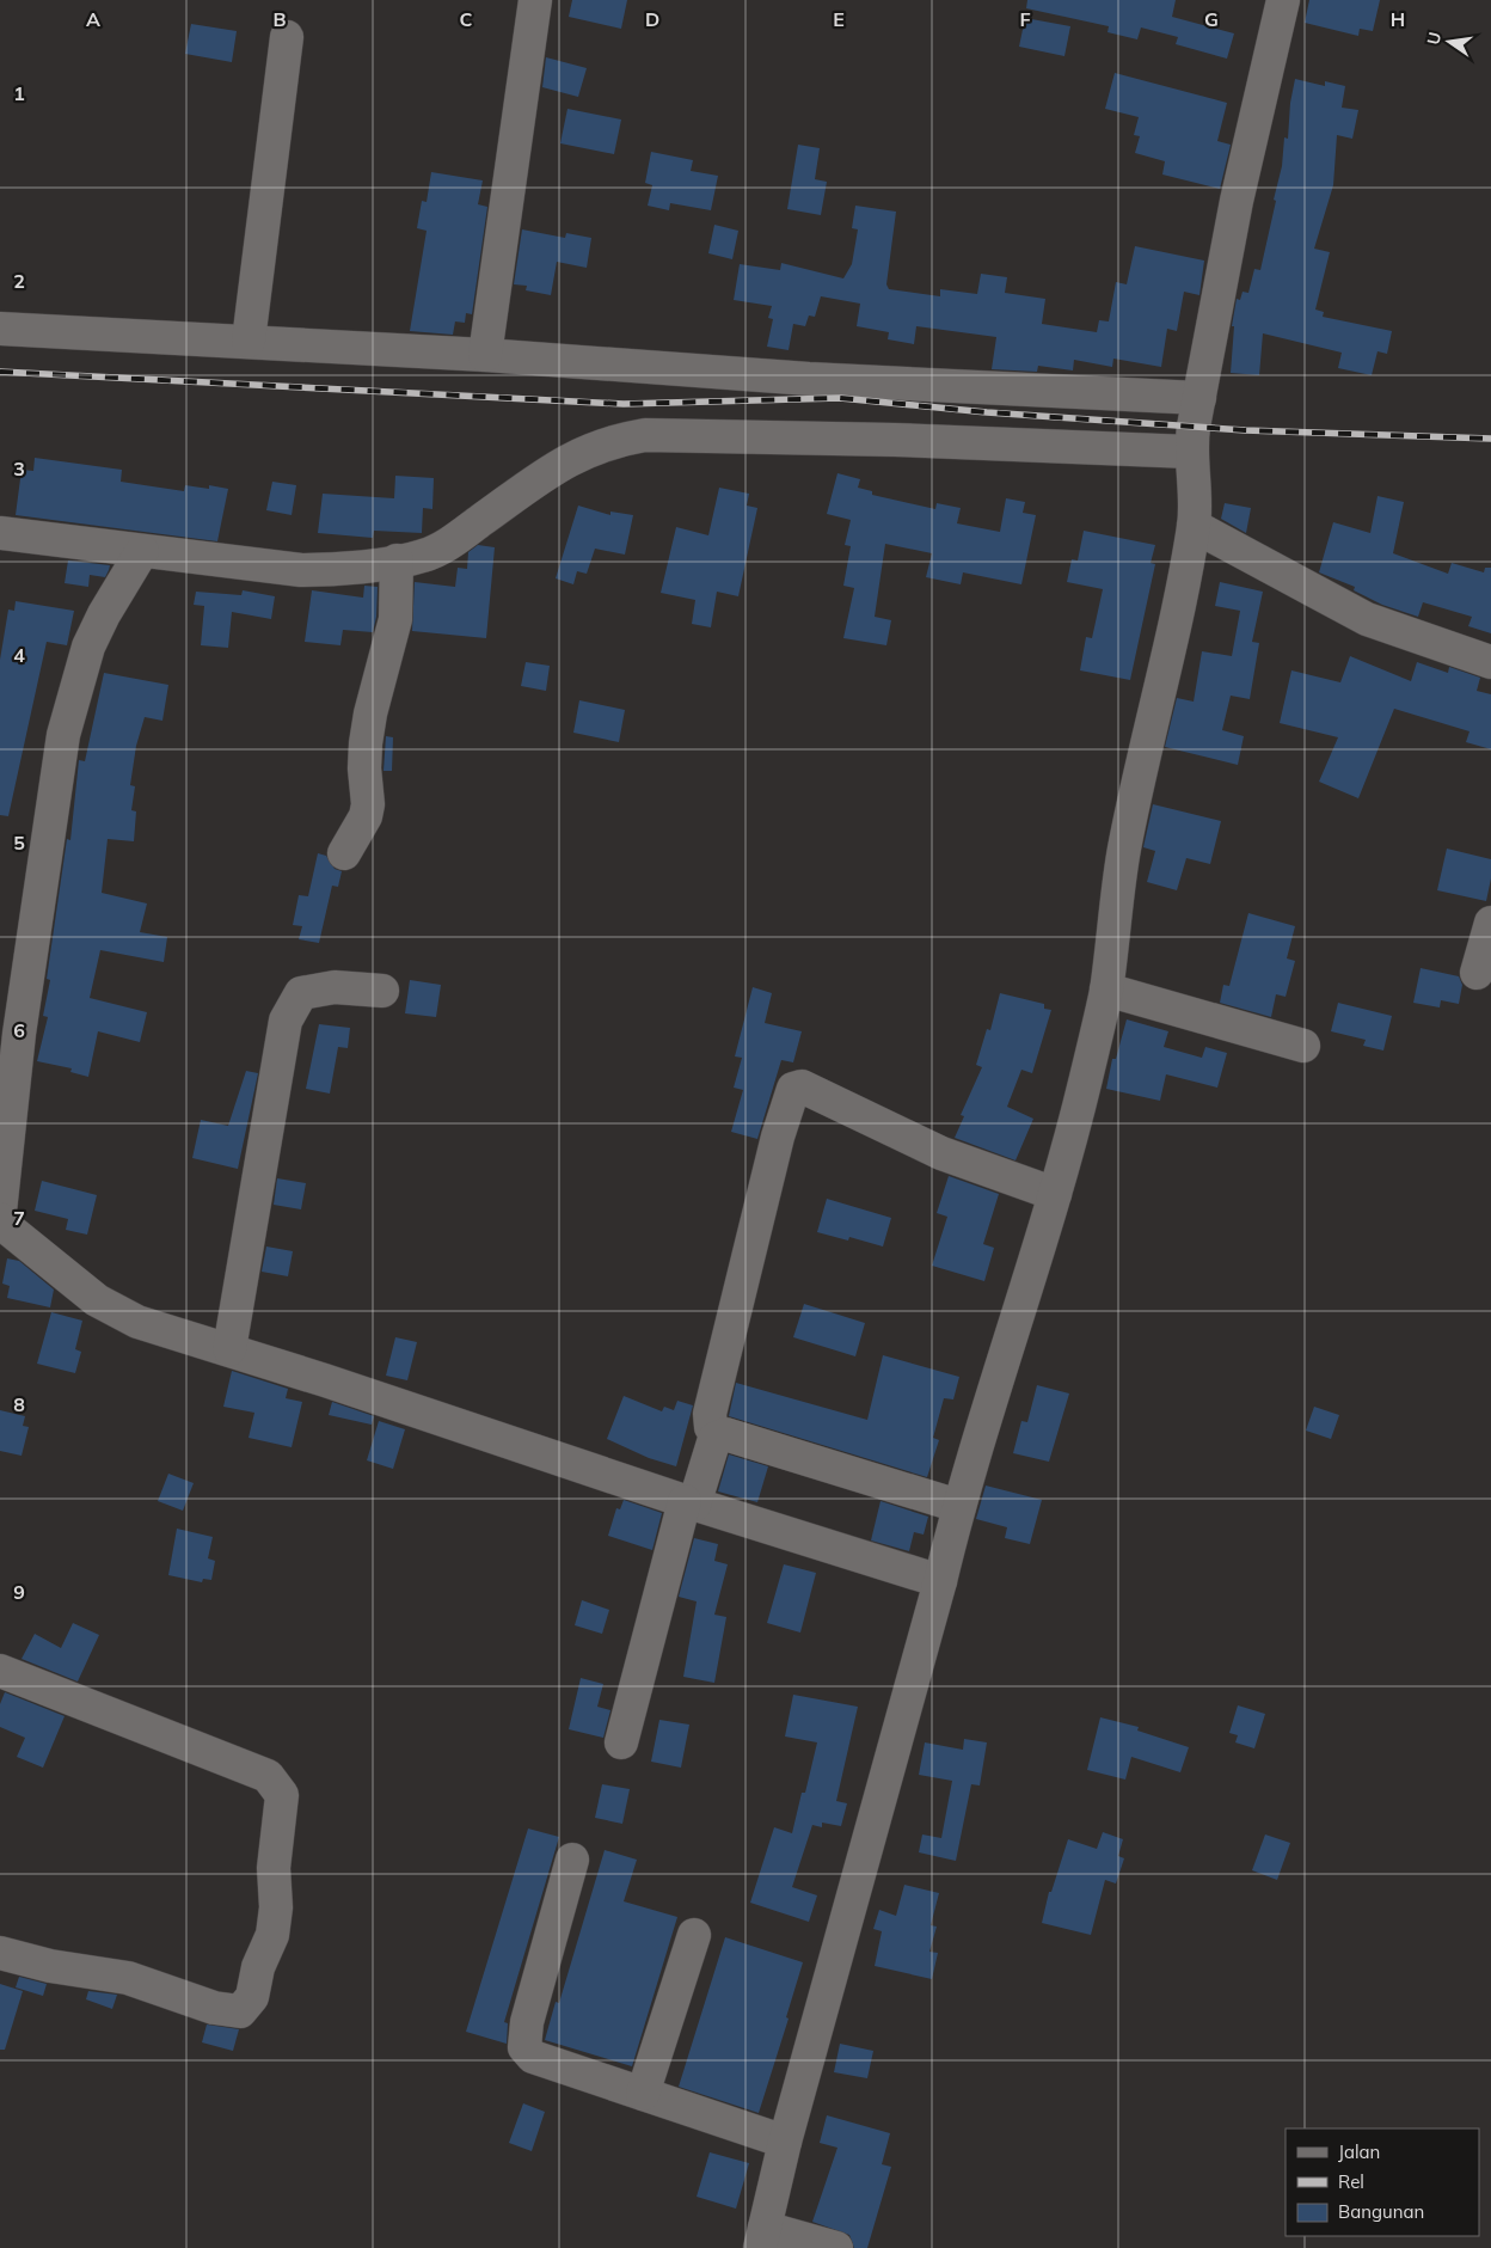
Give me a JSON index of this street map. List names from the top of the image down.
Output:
{
  "legend": ["Jalan", "Rel", "Bangunan"],
  "north": "left",
  "grid": {
    "columns": [
      "A",
      "B",
      "C",
      "D",
      "E",
      "F",
      "G",
      "H"
    ],
    "rows": [
      "1",
      "2",
      "3",
      "4",
      "5",
      "6",
      "7",
      "8",
      "9"
    ]
  }
}
